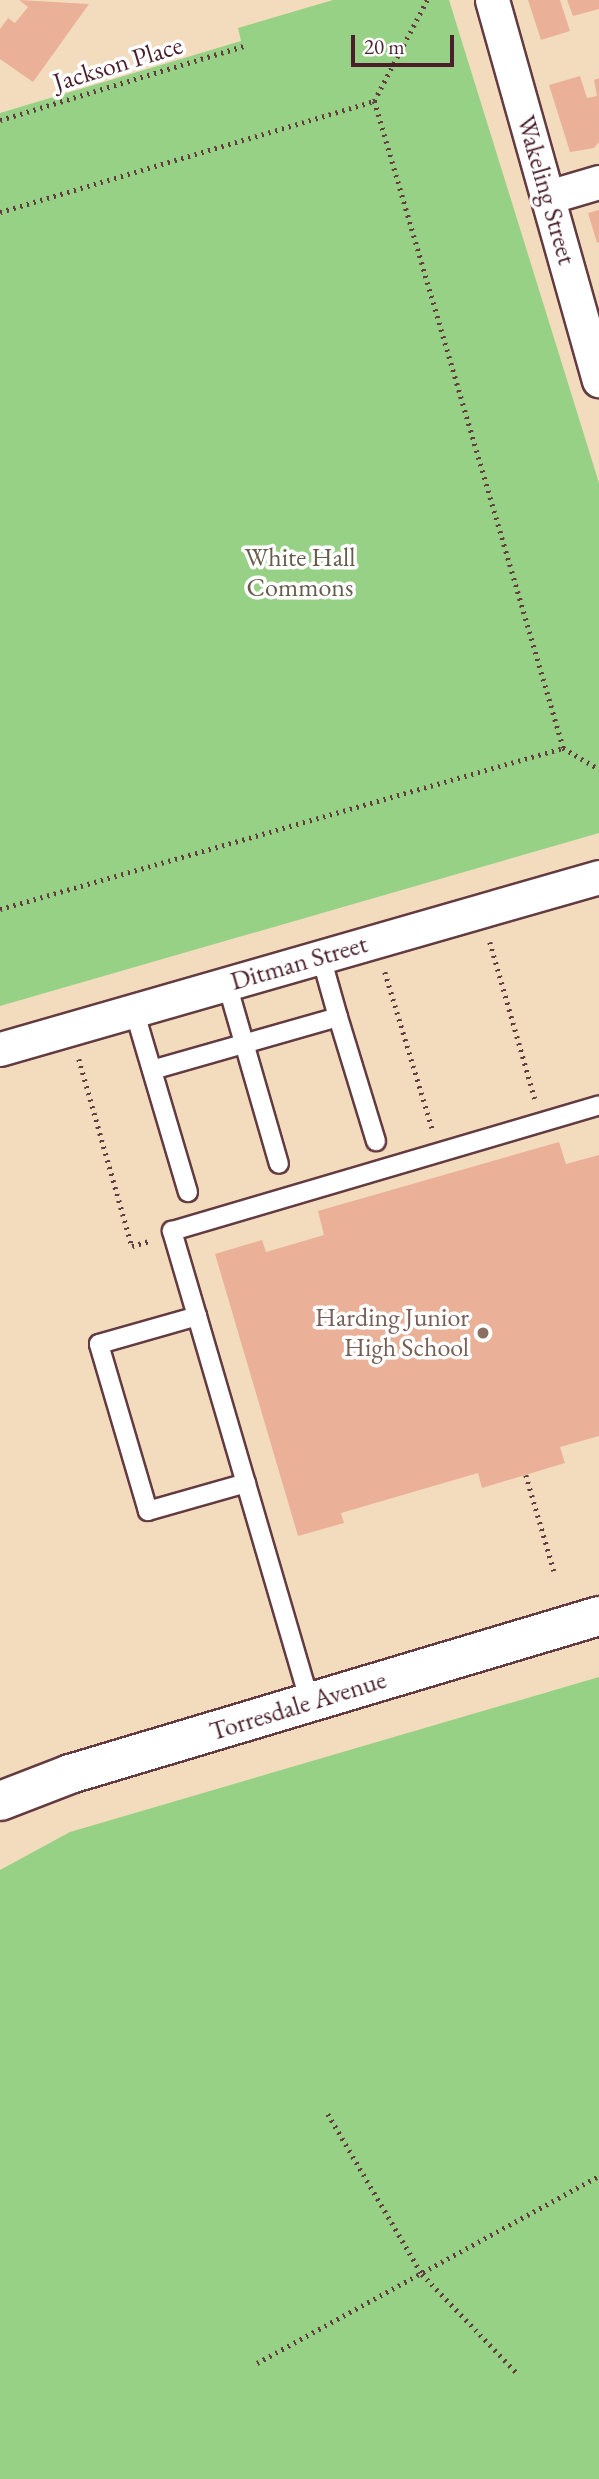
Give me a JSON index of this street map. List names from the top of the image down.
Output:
{
  "streets": {
    "main road": ["Torresdale Avenue"],
    "street": ["Wakeling Street", "Ditman Street"],
    "path": ["Jackson Place"]
  },
  "parks": ["White Hall Commons"],
  "places": ["Harding Junior High School"],
  "scale_bar": "20 m"
}
